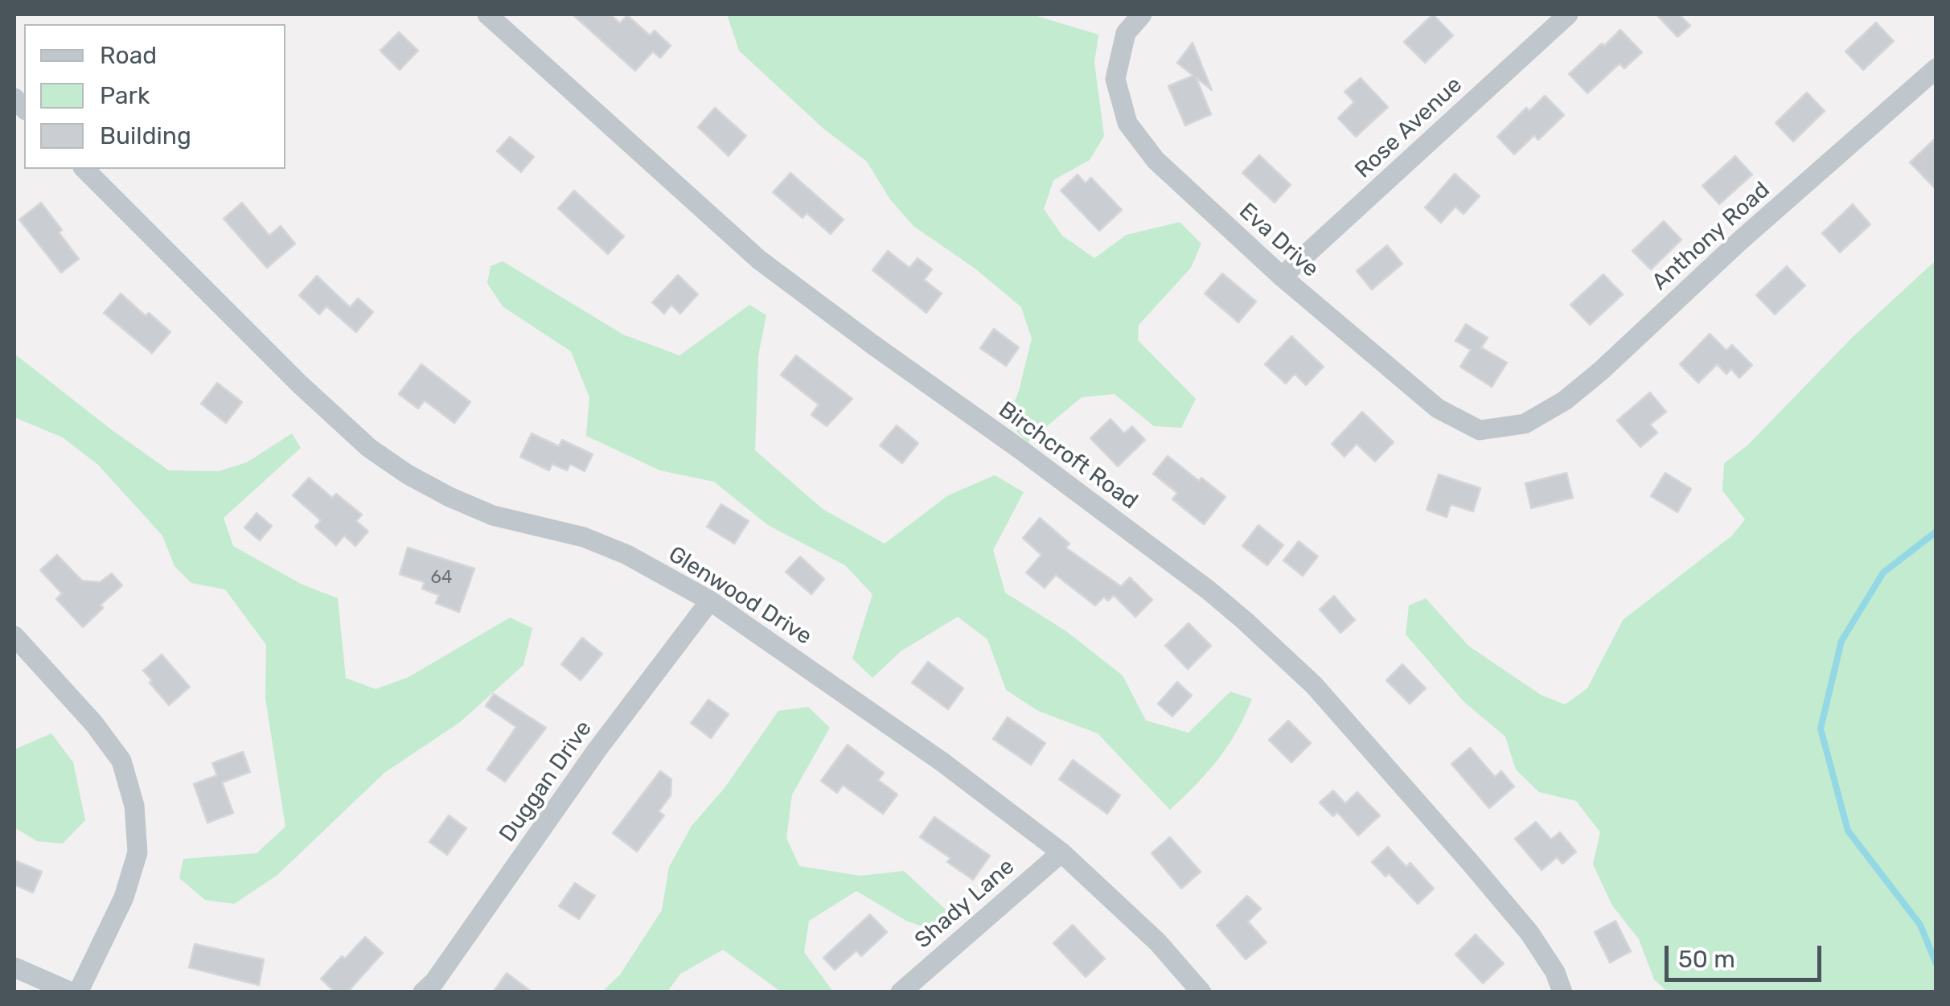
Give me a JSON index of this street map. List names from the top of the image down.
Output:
{
  "streets": {
    "street": [
      "Rose Avenue",
      "Anthony Road",
      "Eva Drive",
      "Birchcroft Road",
      "Glenwood Drive",
      "Duggan Drive",
      "Shady Lane"
    ]
  },
  "crossings": [
    ["Rose Avenue", "Eva Drive"],
    ["Anthony Road", "Eva Drive"],
    ["Glenwood Drive", "Duggan Drive"],
    ["Glenwood Drive", "Shady Lane"]
  ],
  "house_numbers": ["64"],
  "legend": ["Road", "Park", "Building"],
  "scale_bar": "50 m"
}
